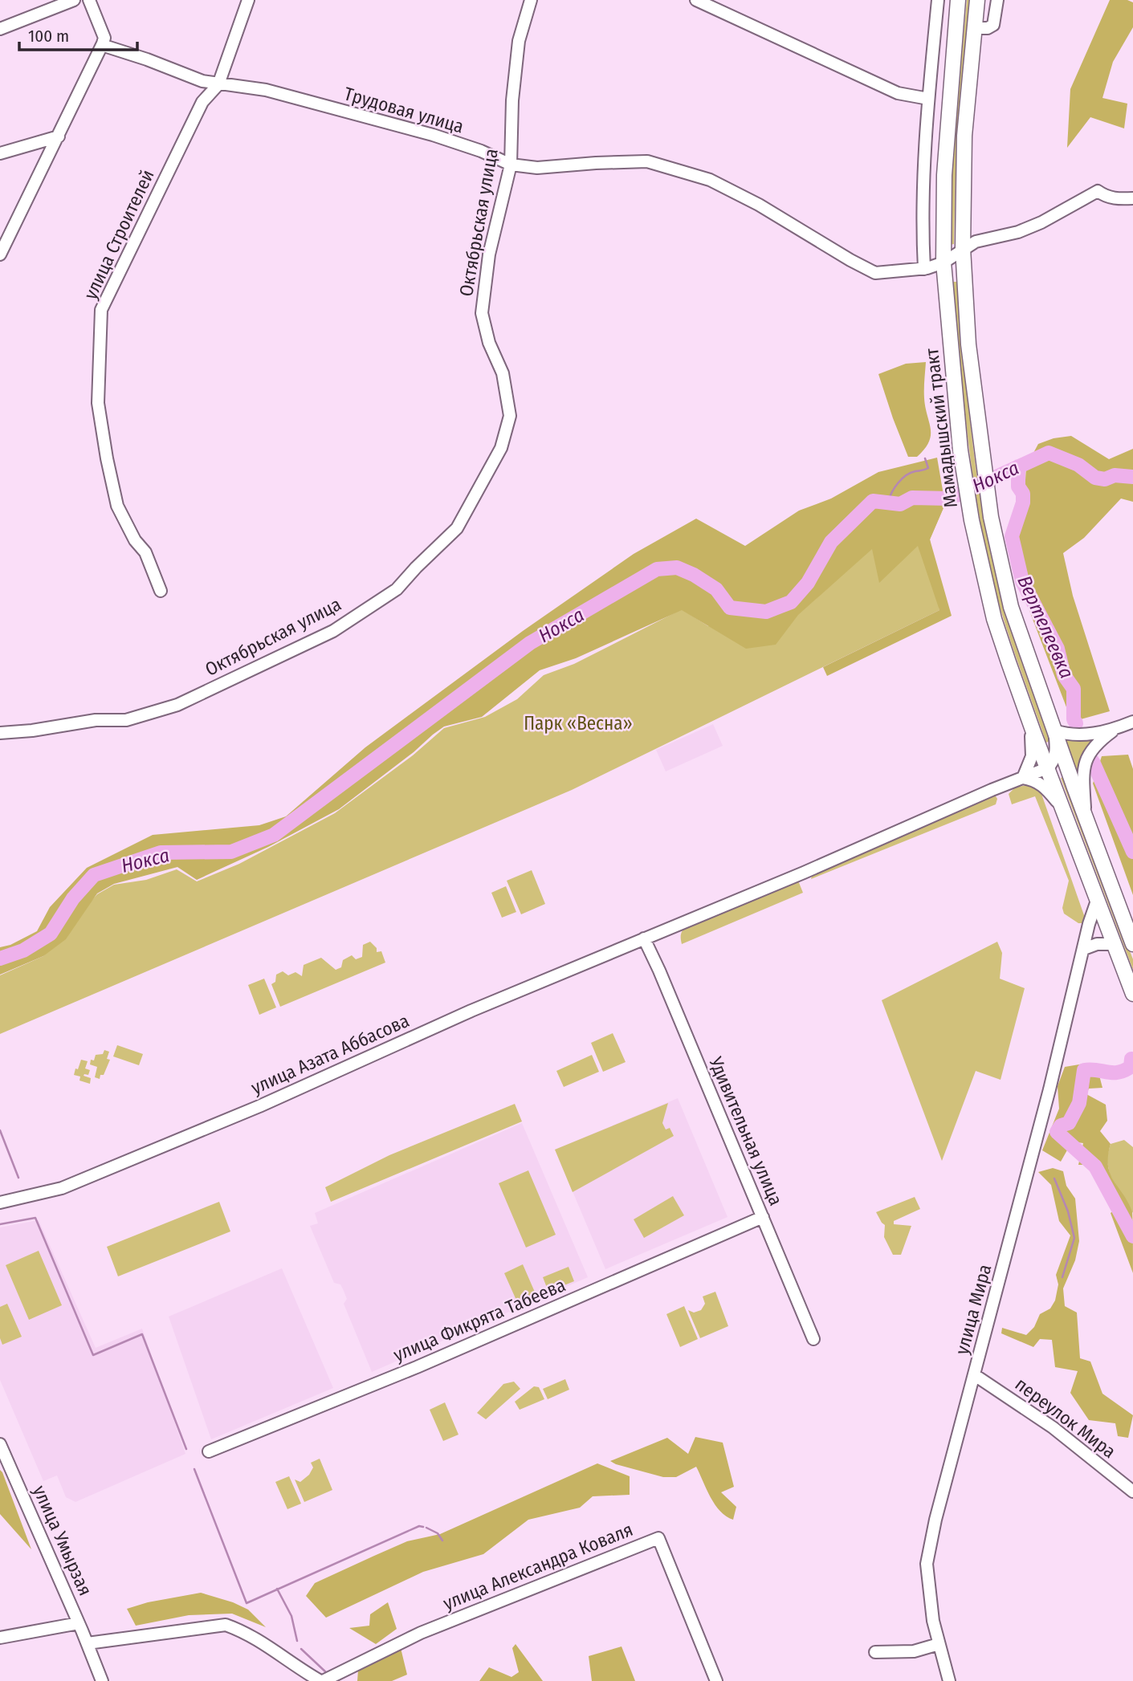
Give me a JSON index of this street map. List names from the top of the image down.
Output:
{
  "streets": {
    "main road": ["Мамадышский тракт"],
    "street": [
      "Трудовая улица",
      "Октябрьская улица",
      "улица Строителей",
      "улица Азата Аббасова",
      "Удивительная улица",
      "улица Мира",
      "улица Фикрята Табеева",
      "переулок Мира",
      "улица Умырзая",
      "улица Александра Коваля"
    ]
  },
  "crossings": [
    ["Трудовая улица", "Октябрьская улица"],
    ["Трудовая улица", "улица Строителей"],
    ["Трудовая улица", "Мамадышский тракт"],
    ["Мамадышский тракт", "улица Азата Аббасова"],
    ["Мамадышский тракт", "улица Мира"],
    ["улица Азата Аббасова", "Удивительная улица"],
    ["Удивительная улица", "улица Фикрята Табеева"],
    ["улица Мира", "переулок Мира"]
  ],
  "water": ["Нокса", "Вертелеевка"],
  "parks": ["Парк «Весна»"],
  "scale_bar": "100 m"
}
